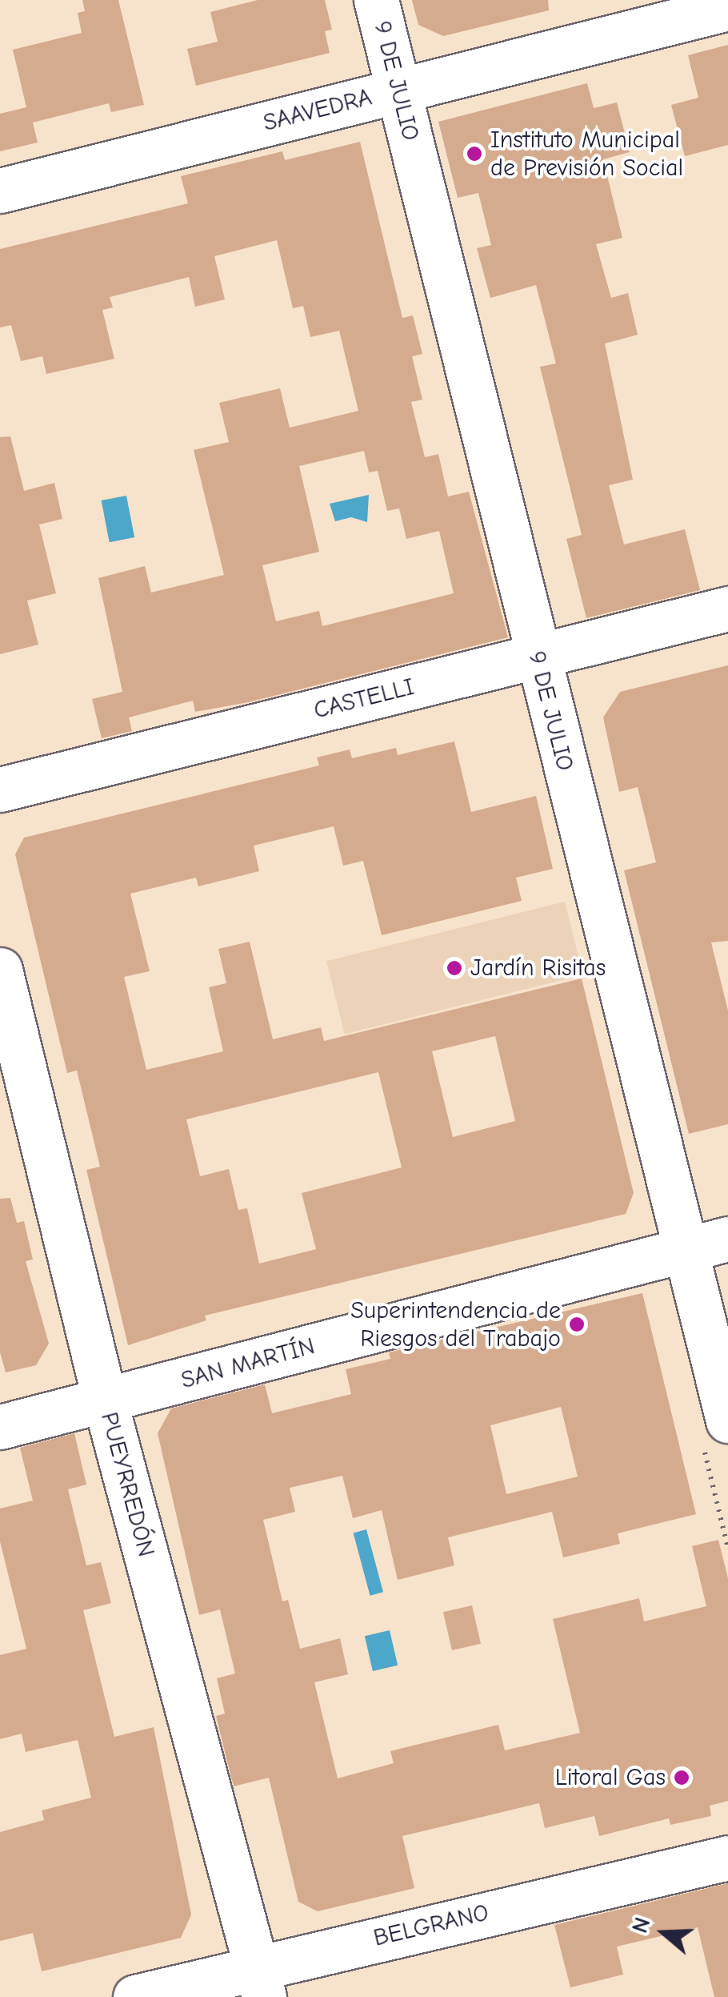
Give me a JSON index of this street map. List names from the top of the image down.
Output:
{
  "streets": {
    "street": [
      "9 DE JULIO",
      "SAAVEDRA",
      "CASTELLI",
      "SAN MARTÍN",
      "PUEYRREDÓN",
      "BELGRANO"
    ]
  },
  "crossings": [
    ["9 DE JULIO", "SAAVEDRA"],
    ["9 DE JULIO", "CASTELLI"],
    ["9 DE JULIO", "SAN MARTÍN"],
    ["SAN MARTÍN", "PUEYRREDÓN"],
    ["PUEYRREDÓN", "BELGRANO"]
  ],
  "places": [
    "Instituto Municipal de Previsión Social",
    "Jardín Risitas",
    "Superintendencia de Riesgos del Trabajo",
    "Litoral Gas"
  ],
  "north": "left"
}
